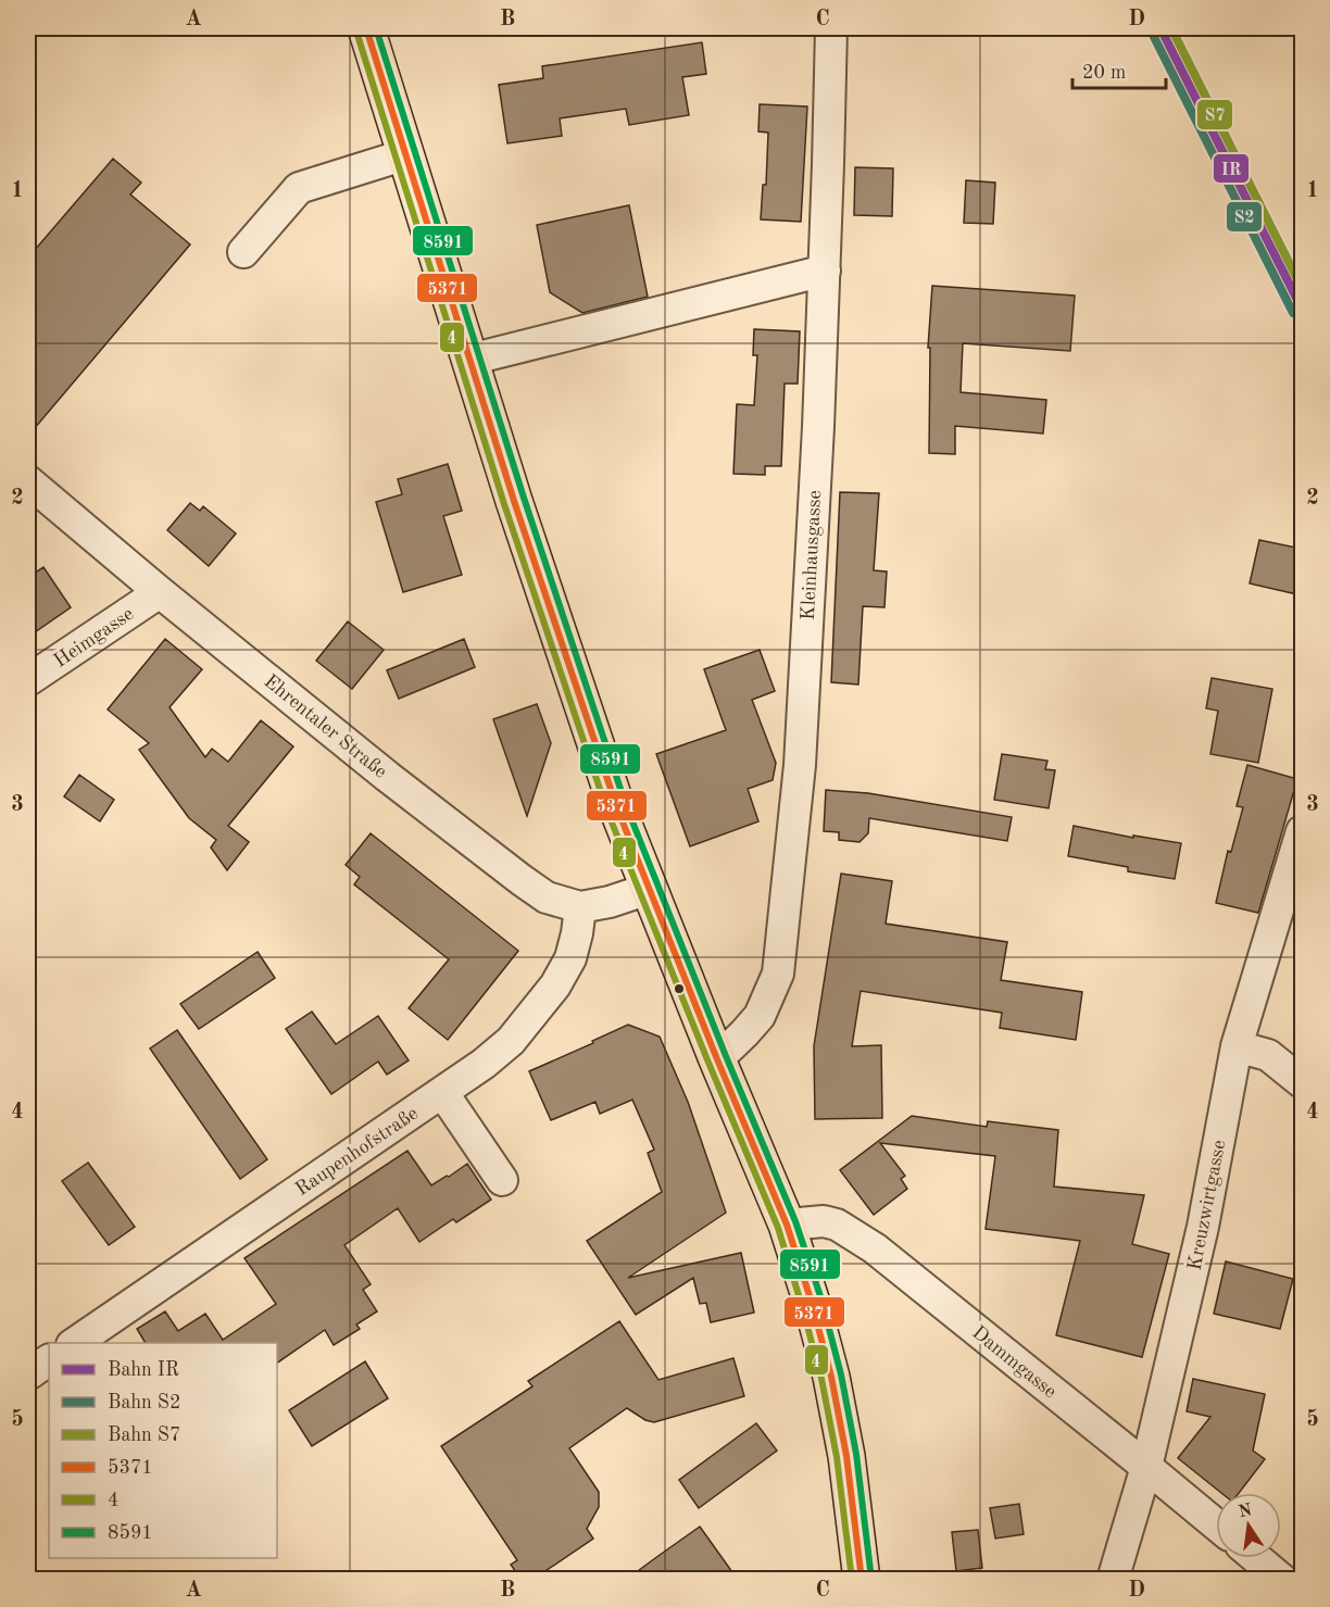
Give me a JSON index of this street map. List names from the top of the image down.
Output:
{
  "streets": {
    "street": [
      "Kleinhausgasse",
      "Heimgasse",
      "Ehrentaler Straße",
      "Raupenhofstraße",
      "Kreuzwirtgasse",
      "Dammgasse"
    ]
  },
  "crossings": [
    ["Heimgasse", "Ehrentaler Straße"],
    ["Ehrentaler Straße", "Raupenhofstraße"],
    ["Kreuzwirtgasse", "Dammgasse"]
  ],
  "lines": [
    "rail line IR",
    "rail line S7",
    "transit line 5371",
    "transit line 8591",
    "transit line 4",
    "rail line S2"
  ],
  "legend": [
    "Bahn IR",
    "Bahn S2",
    "Bahn S7",
    "5371",
    "4",
    "8591"
  ],
  "scale_bar": "20 m",
  "north": "top",
  "grid": {
    "columns": [
      "A",
      "B",
      "C",
      "D"
    ],
    "rows": [
      "1",
      "2",
      "3",
      "4",
      "5"
    ]
  }
}
